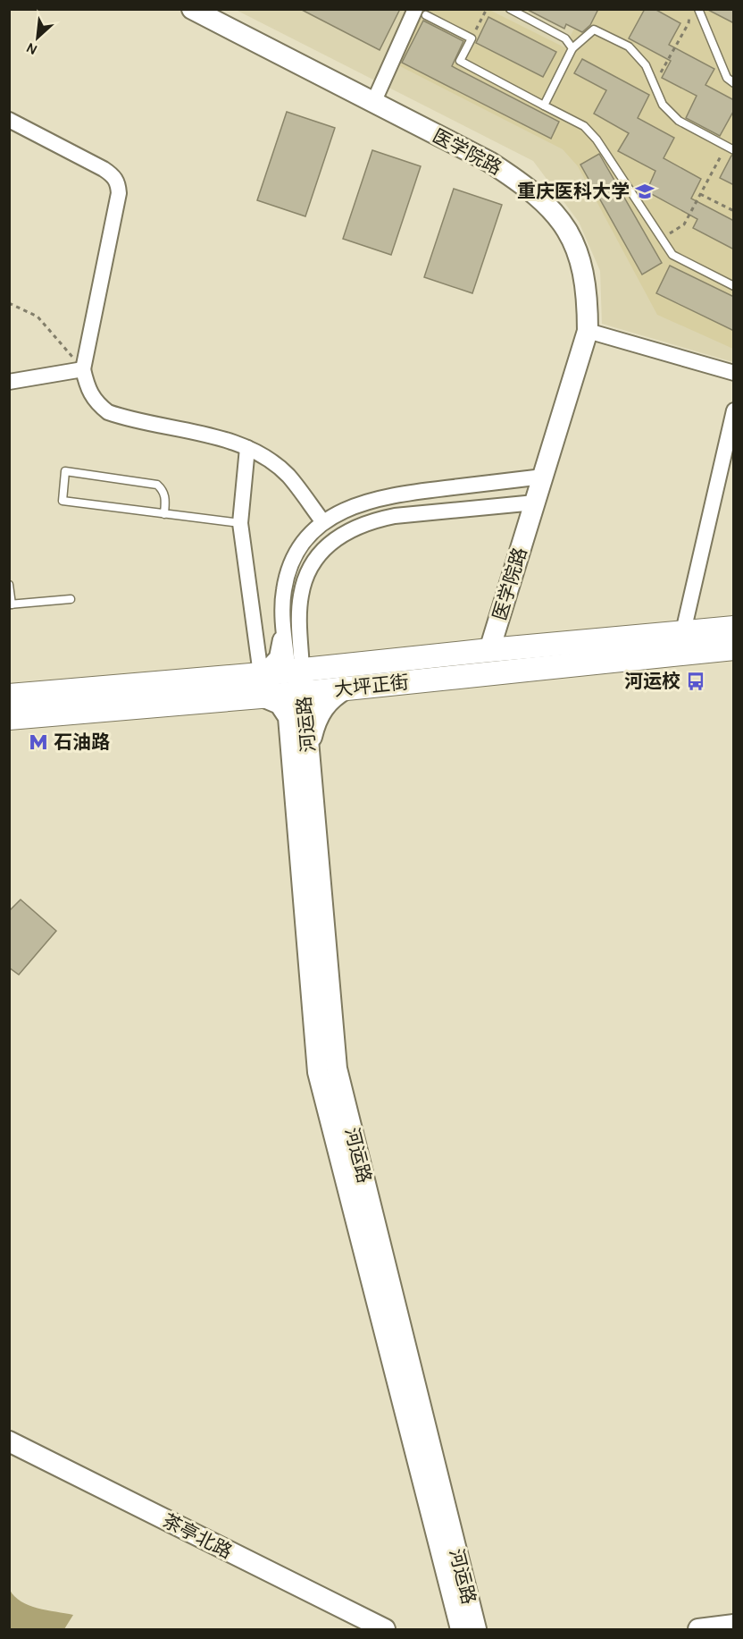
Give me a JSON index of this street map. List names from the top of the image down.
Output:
{
  "streets": {
    "main road": [
      "医学院路",
      "大坪正街",
      "河运路",
      "茶亭北路"
    ]
  },
  "crossings": [
    ["医学院路", "大坪正街"],
    ["大坪正街", "河运路"]
  ],
  "places": {
    "school or university": ["重庆医科大学"],
    "bus stop": ["河运校"],
    "metro station": ["石油路"]
  },
  "north": "bottom left"
}
